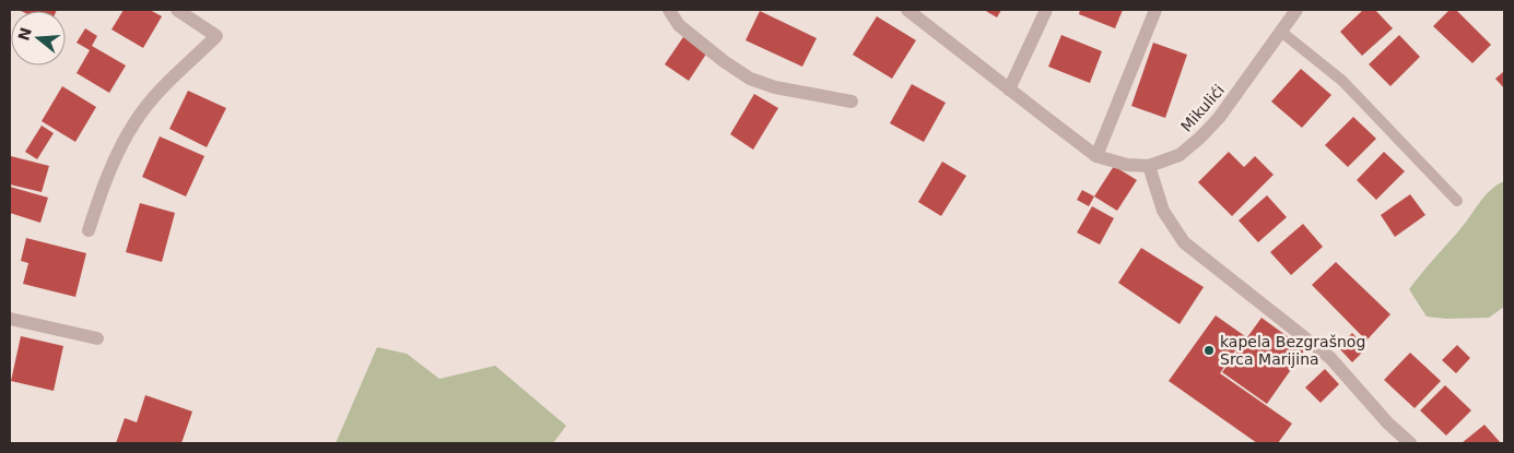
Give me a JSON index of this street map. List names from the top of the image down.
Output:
{
  "streets": {
    "street": ["Mikulići"]
  },
  "places": ["kapela Bezgrašnog Srca Marijina"],
  "north": "left"
}
